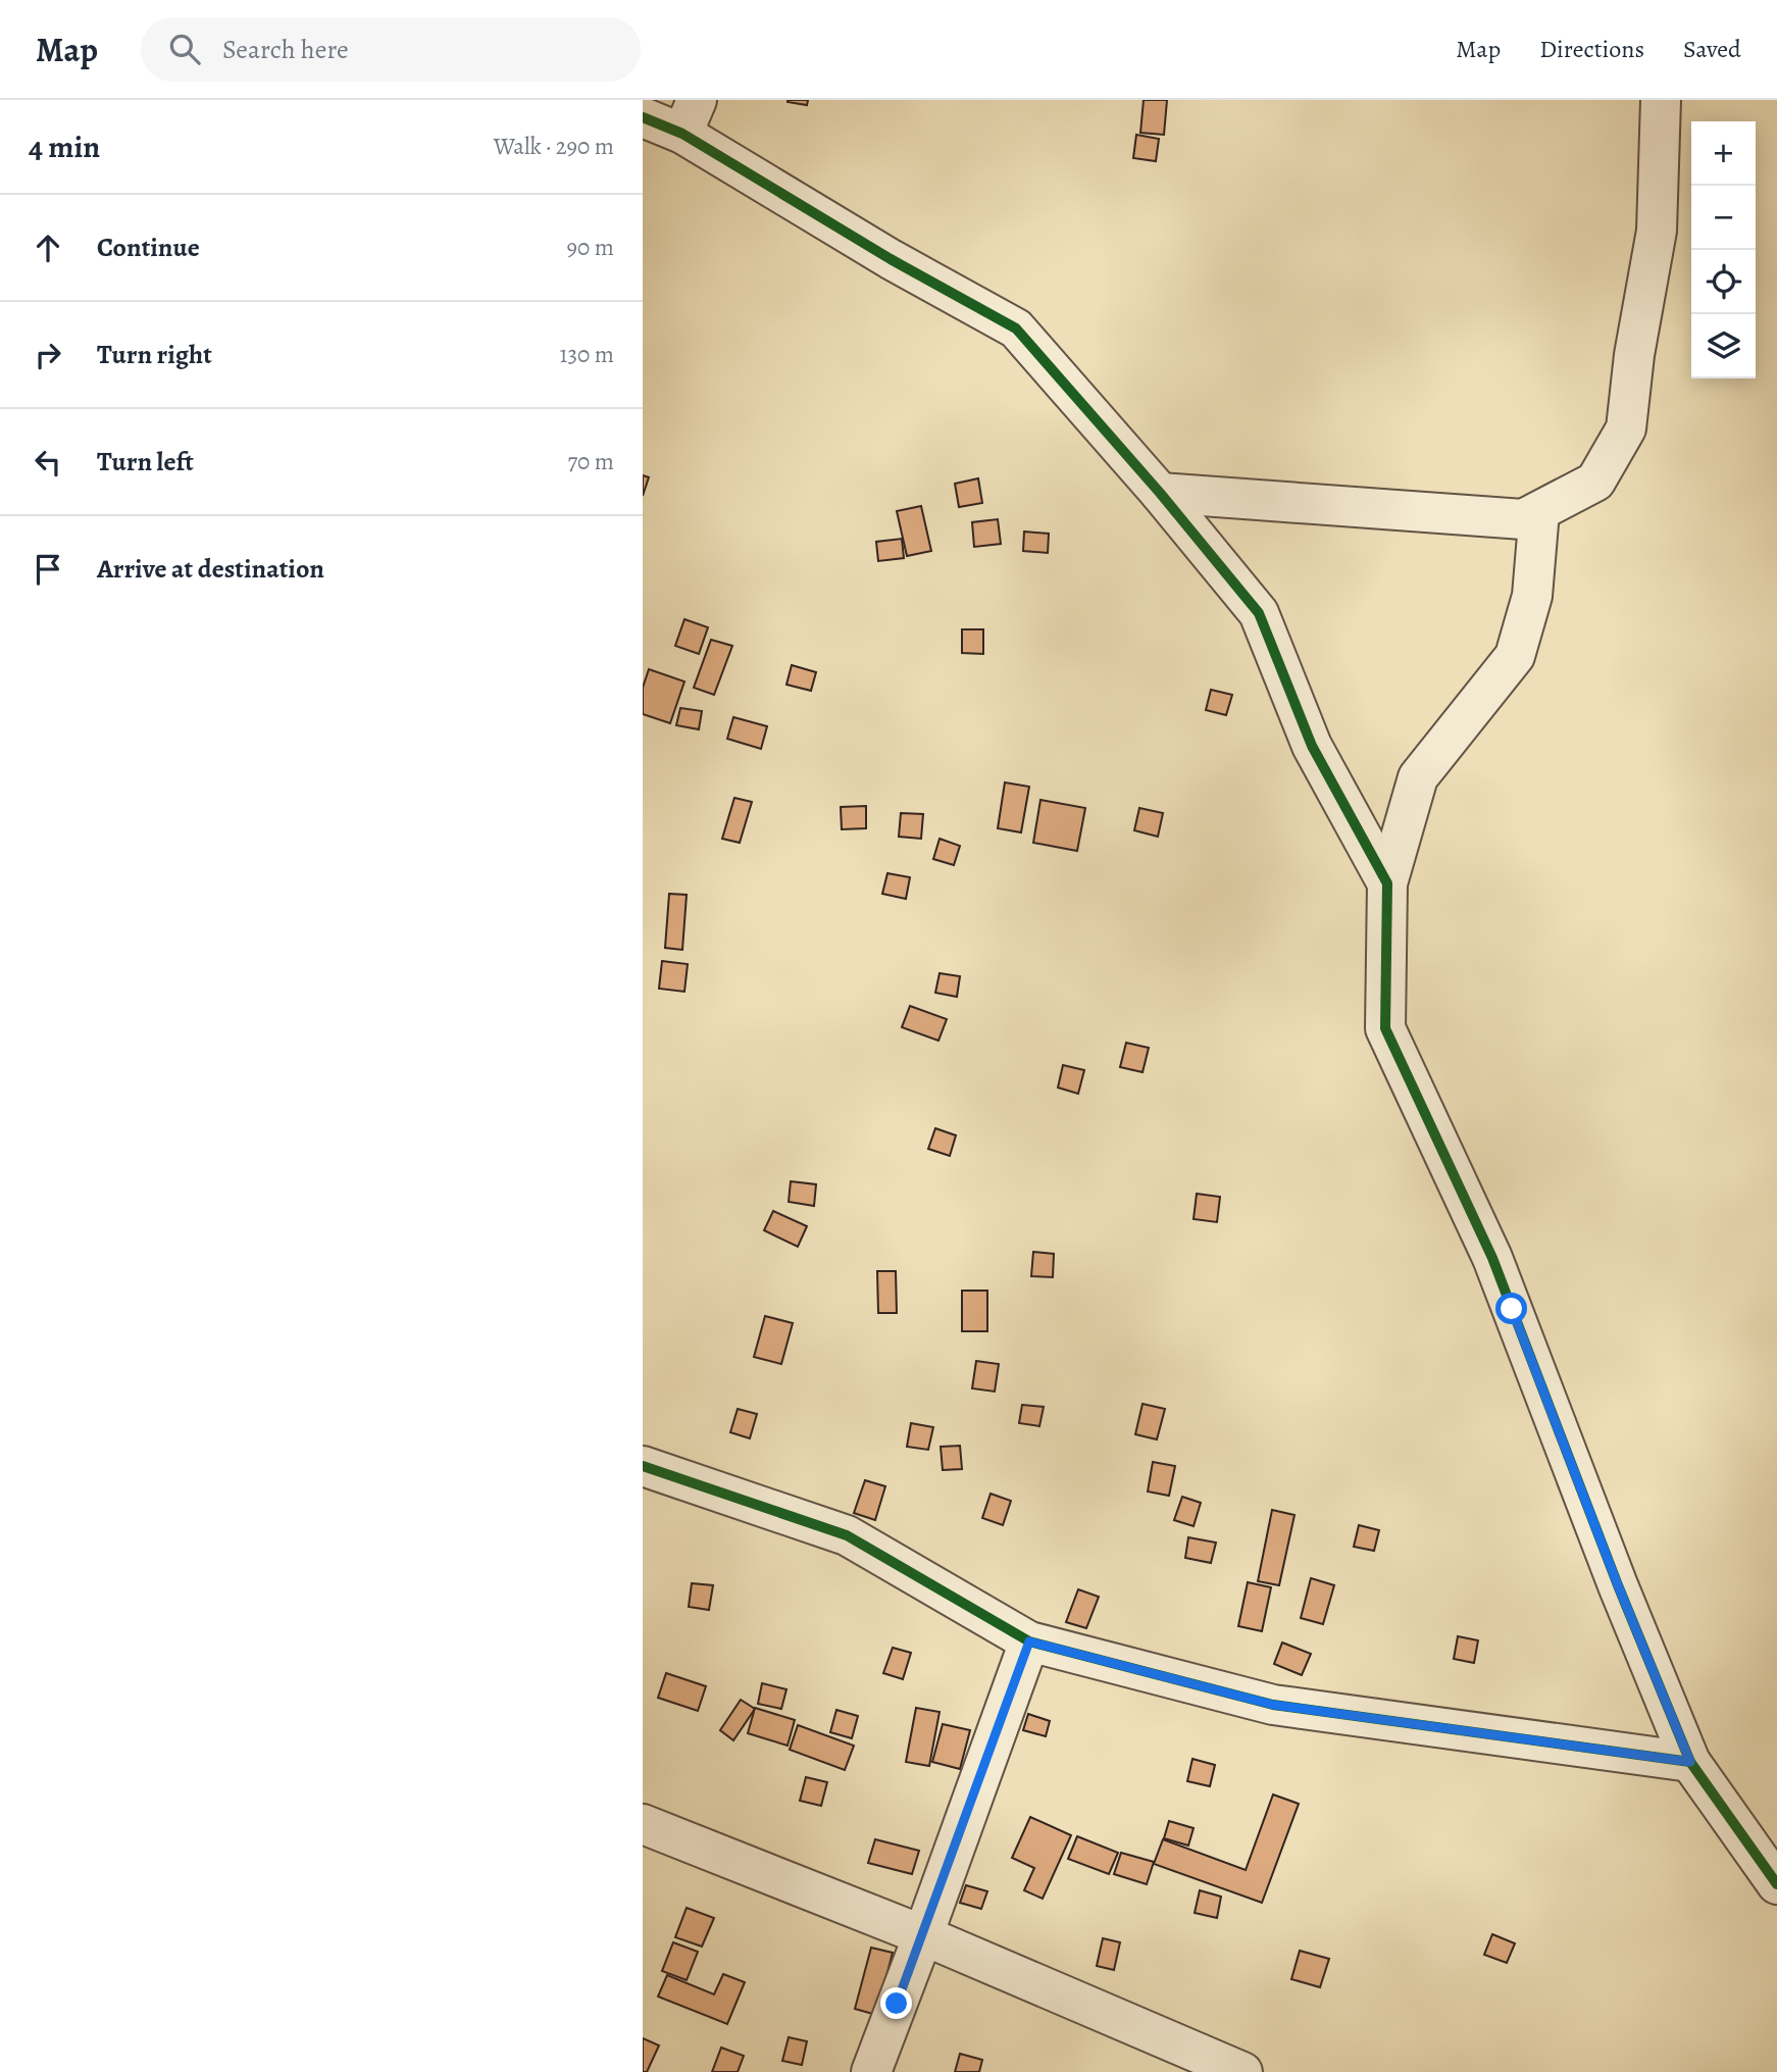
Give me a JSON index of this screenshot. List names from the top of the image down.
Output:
{
  "page": {
    "header": "Map",
    "search": "Search here",
    "nav": ["Map", "Directions", "Saved"],
    "heading": ["4 min", "Walk · 290 m"],
    "map_buttons": ["+", "−"],
    "list": [
      ["Continue", "90 m"],
      ["Turn right", "130 m"],
      ["Turn left", "70 m"],
      "Arrive at destination"
    ]
  }
}
